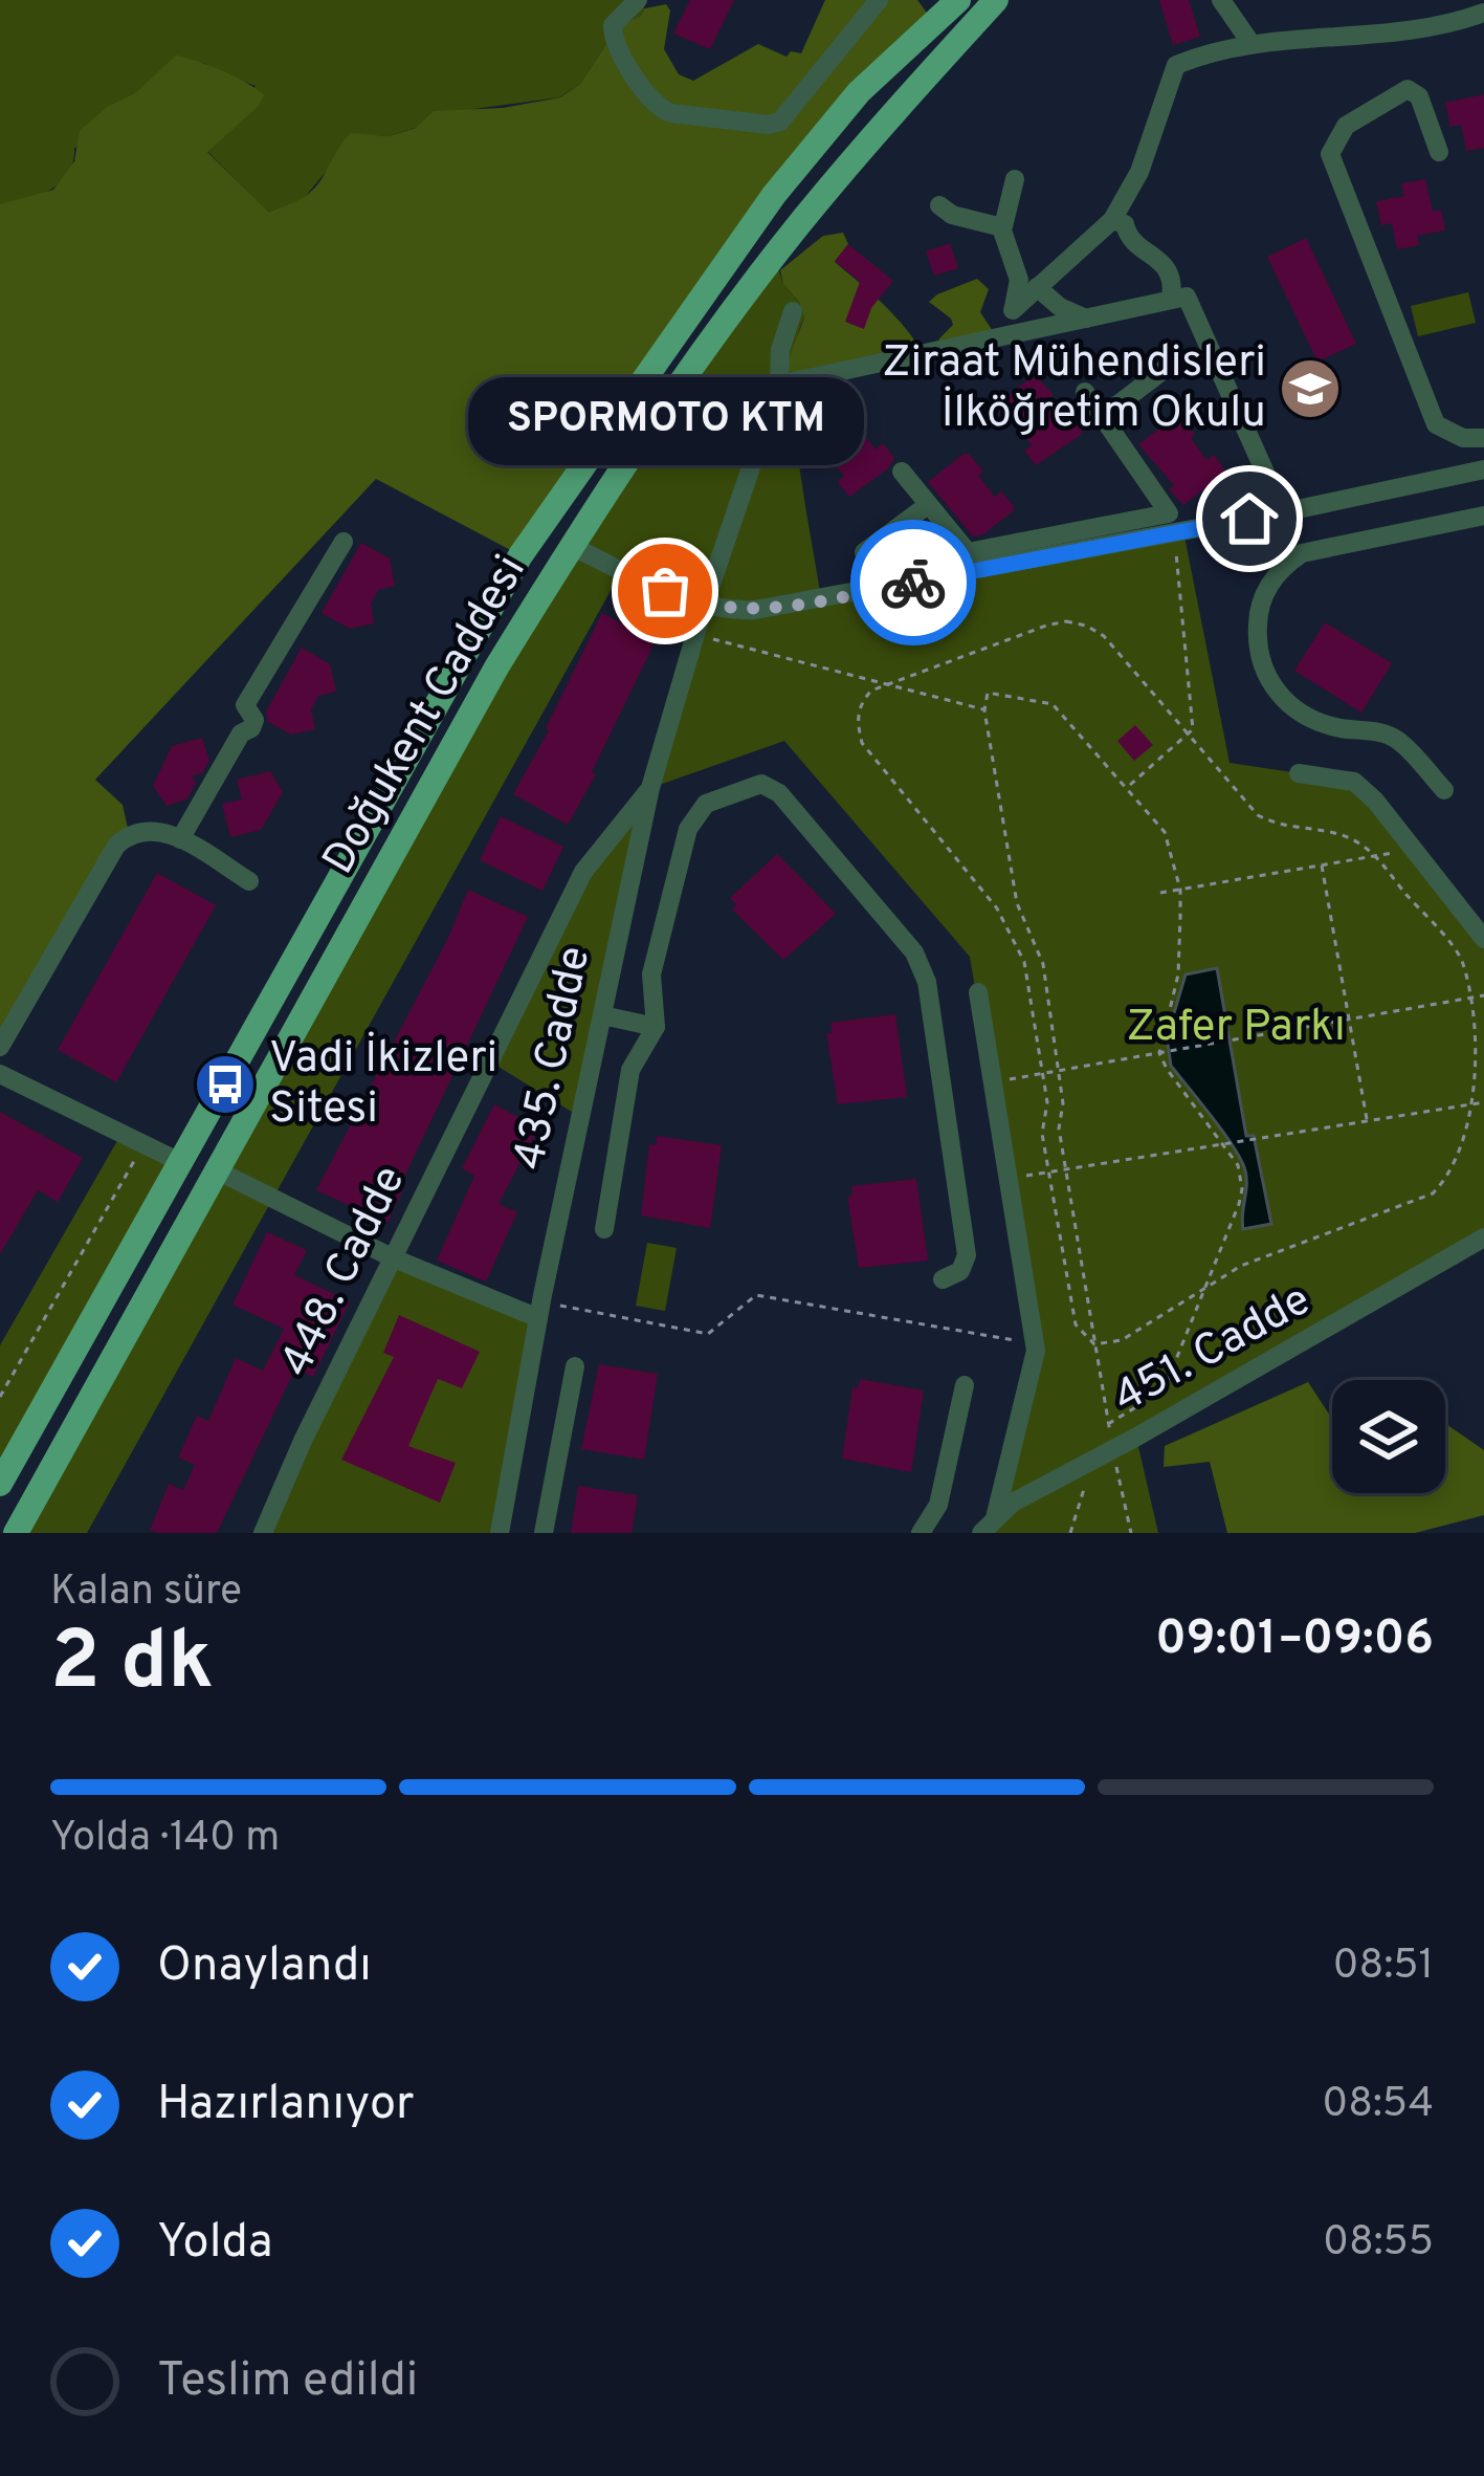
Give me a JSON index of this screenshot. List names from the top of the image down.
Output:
{
  "streets": {
    "main road": ["Doğukent Caddesi"],
    "street": ["435. Cadde", "448. Cadde", "451. Cadde"]
  },
  "crossings": [
    ["435. Cadde", "448. Cadde"]
  ],
  "parks": ["Zafer Parkı"],
  "places": {
    "school or university": ["Ziraat Mühendisleri İlköğretim Okulu"],
    "other": ["SPORMOTO KTM"],
    "bus stop": ["Vadi İkizleri Sitesi"]
  },
  "page": {
    "bubble": "SPORMOTO KTM",
    "heading": ["2 dk", "Kalan süre", "09:01–09:06"],
    "bar": "Yolda · 140 m",
    "list": [
      ["Onaylandı", "08:51"],
      ["Hazırlanıyor", "08:54"],
      ["Yolda", "08:55"],
      "Teslim edildi"
    ]
  }
}
